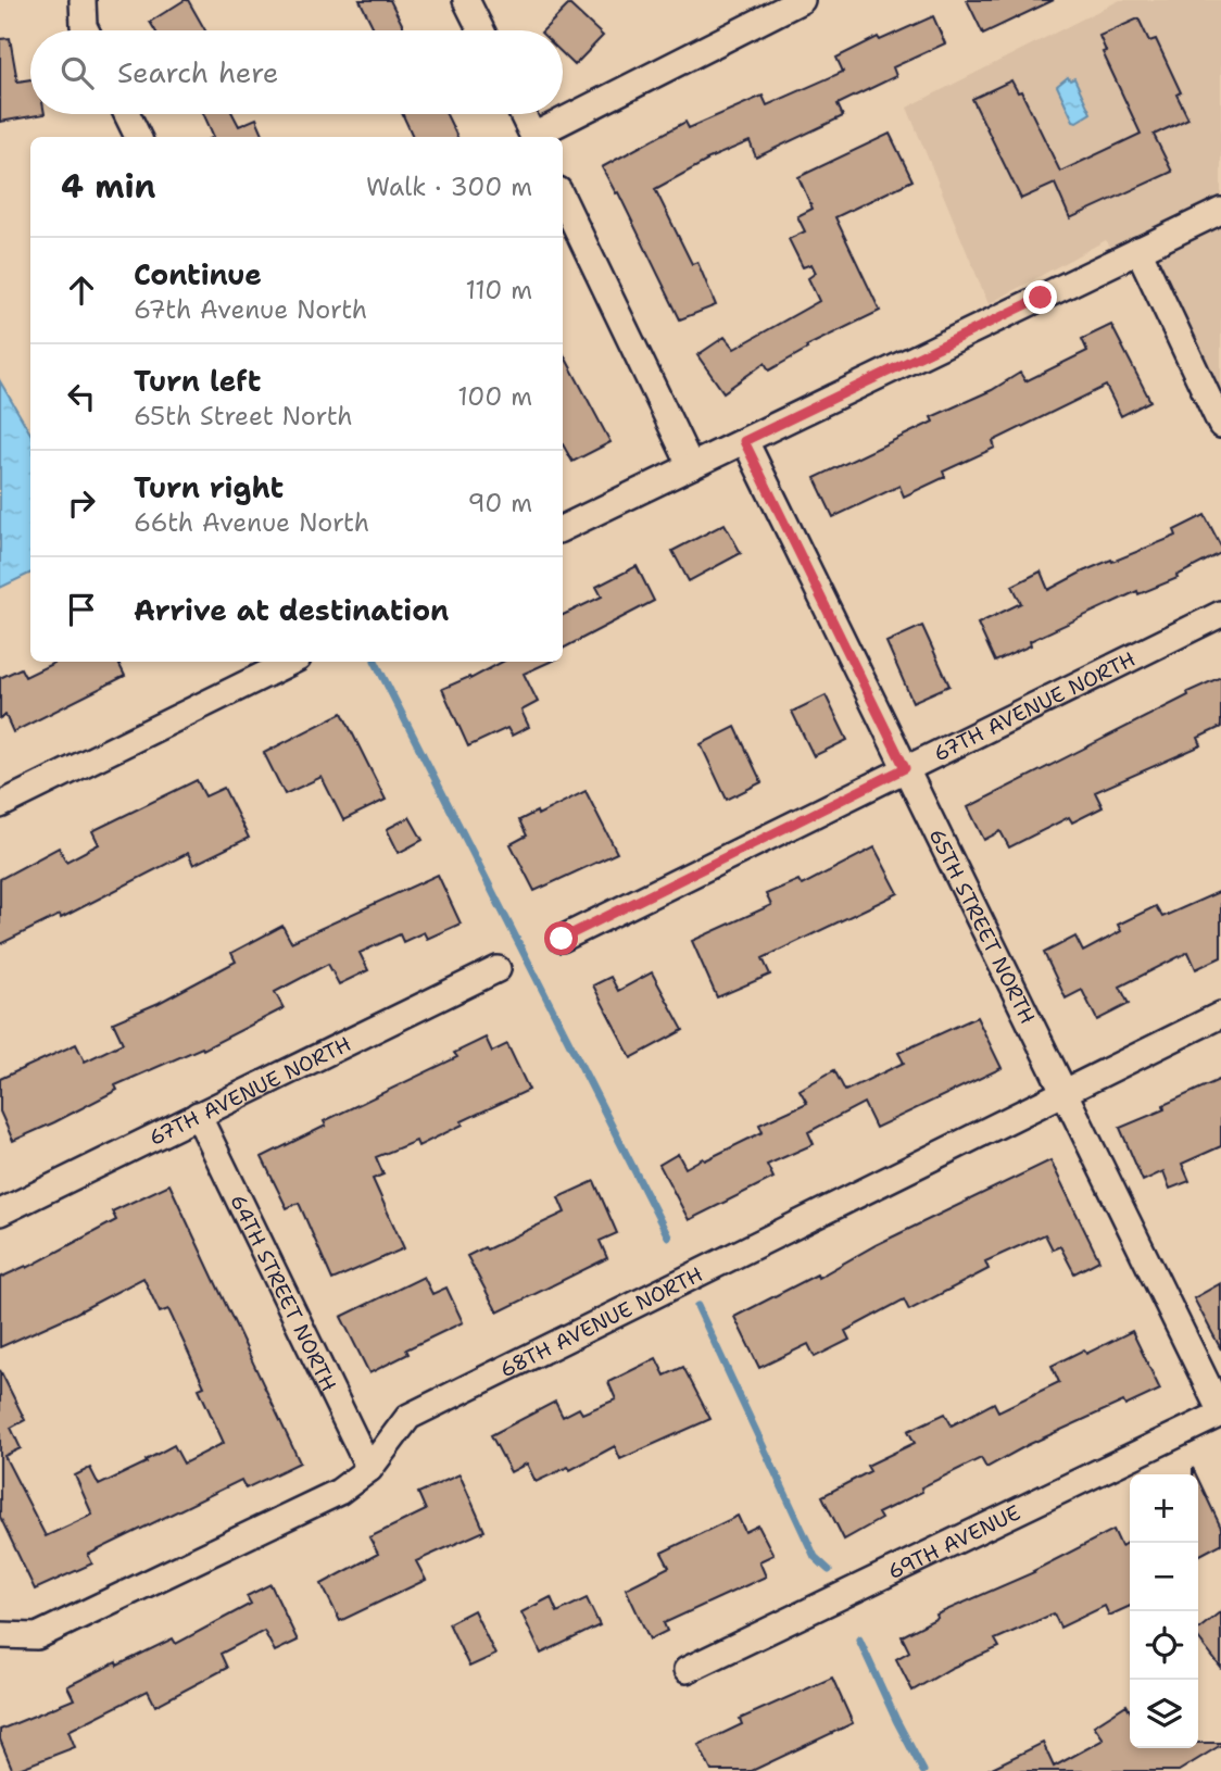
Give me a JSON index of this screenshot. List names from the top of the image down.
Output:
{
  "streets": {
    "street": [
      "67TH AVENUE NORTH",
      "65TH STREET NORTH",
      "64TH STREET NORTH",
      "68TH AVENUE NORTH",
      "69TH AVENUE"
    ]
  },
  "crossings": [
    ["67TH AVENUE NORTH", "65TH STREET NORTH"],
    ["67TH AVENUE NORTH", "64TH STREET NORTH"],
    ["65TH STREET NORTH", "68TH AVENUE NORTH"],
    ["65TH STREET NORTH", "69TH AVENUE"],
    ["64TH STREET NORTH", "68TH AVENUE NORTH"]
  ],
  "page": {
    "search": "Search here",
    "heading": ["4 min", "Walk · 300 m"],
    "list": [
      ["Continue", "67th Avenue North", "110 m"],
      ["Turn left", "65th Street North", "100 m"],
      ["Turn right", "66th Avenue North", "90 m"],
      "Arrive at destination"
    ],
    "map_buttons": ["+", "−"]
  }
}
